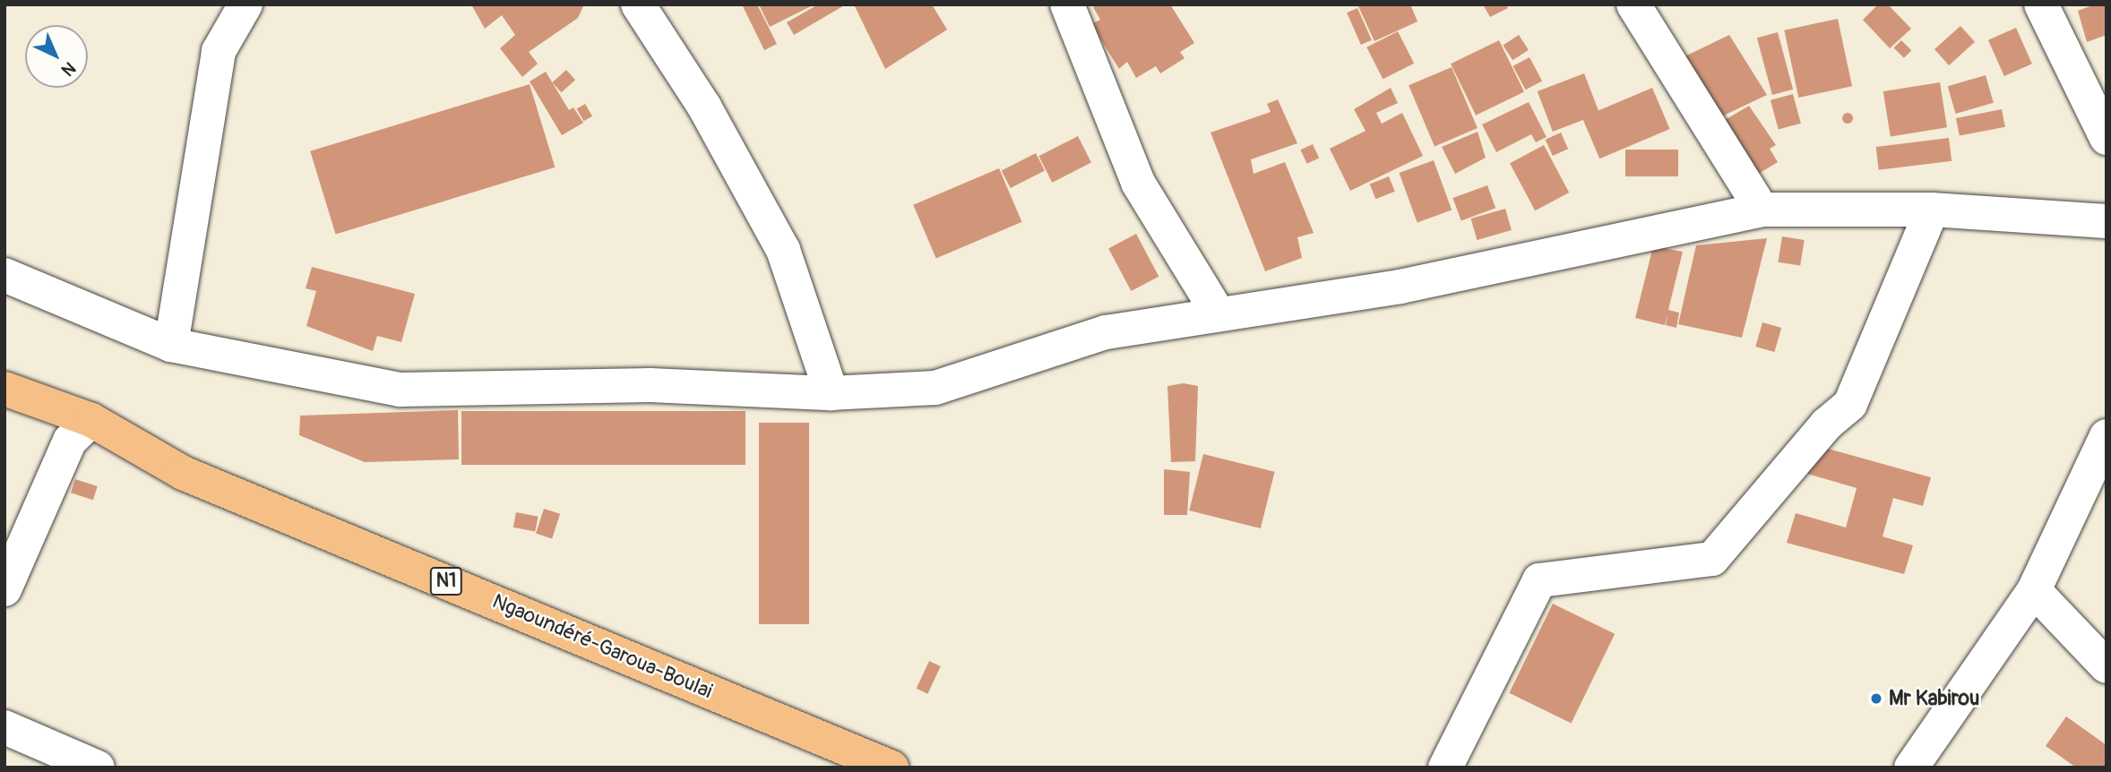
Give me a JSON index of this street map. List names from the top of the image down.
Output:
{
  "streets": {
    "highway": ["N1", "Ngaoundéré-Garoua-Boulai"]
  },
  "places": ["Mr Kabirou"],
  "north": "bottom right"
}
